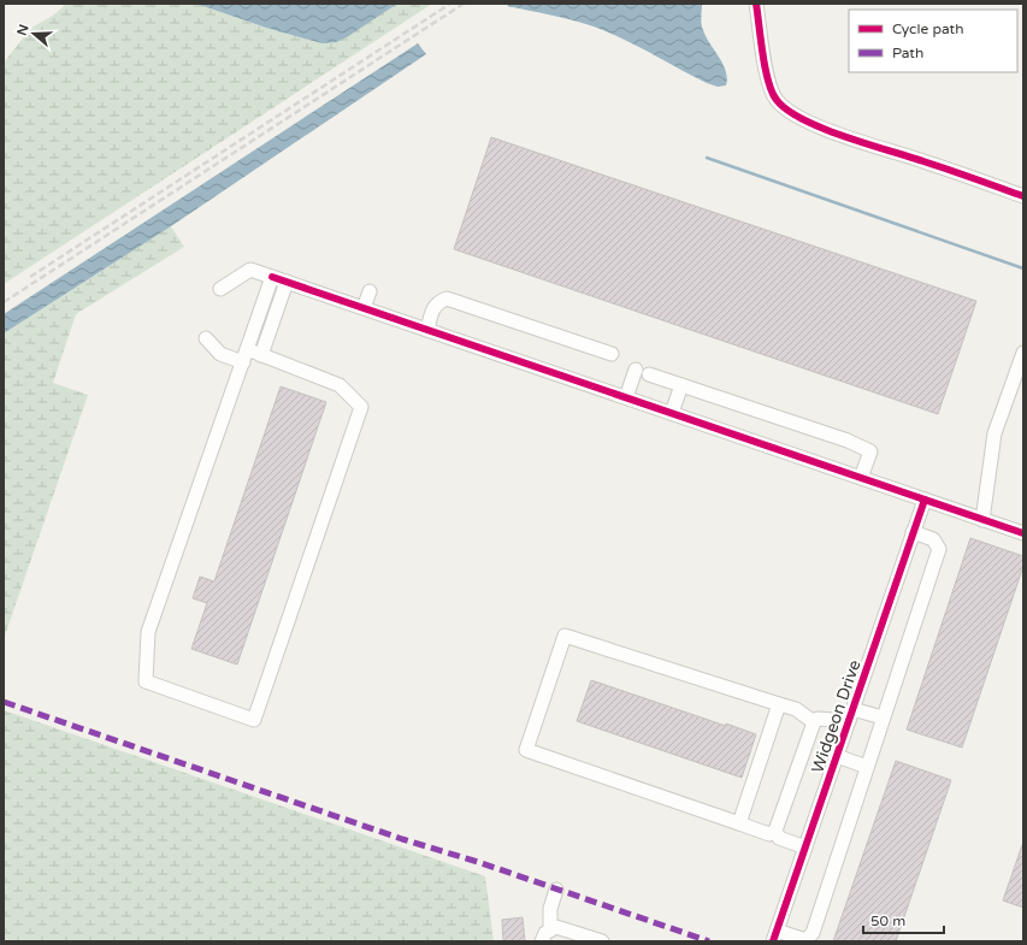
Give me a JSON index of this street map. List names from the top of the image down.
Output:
{
  "streets": {
    "street": ["Widgeon Drive"]
  },
  "legend": ["Cycle path", "Path"],
  "scale_bar": "50 m",
  "north": "left"
}
